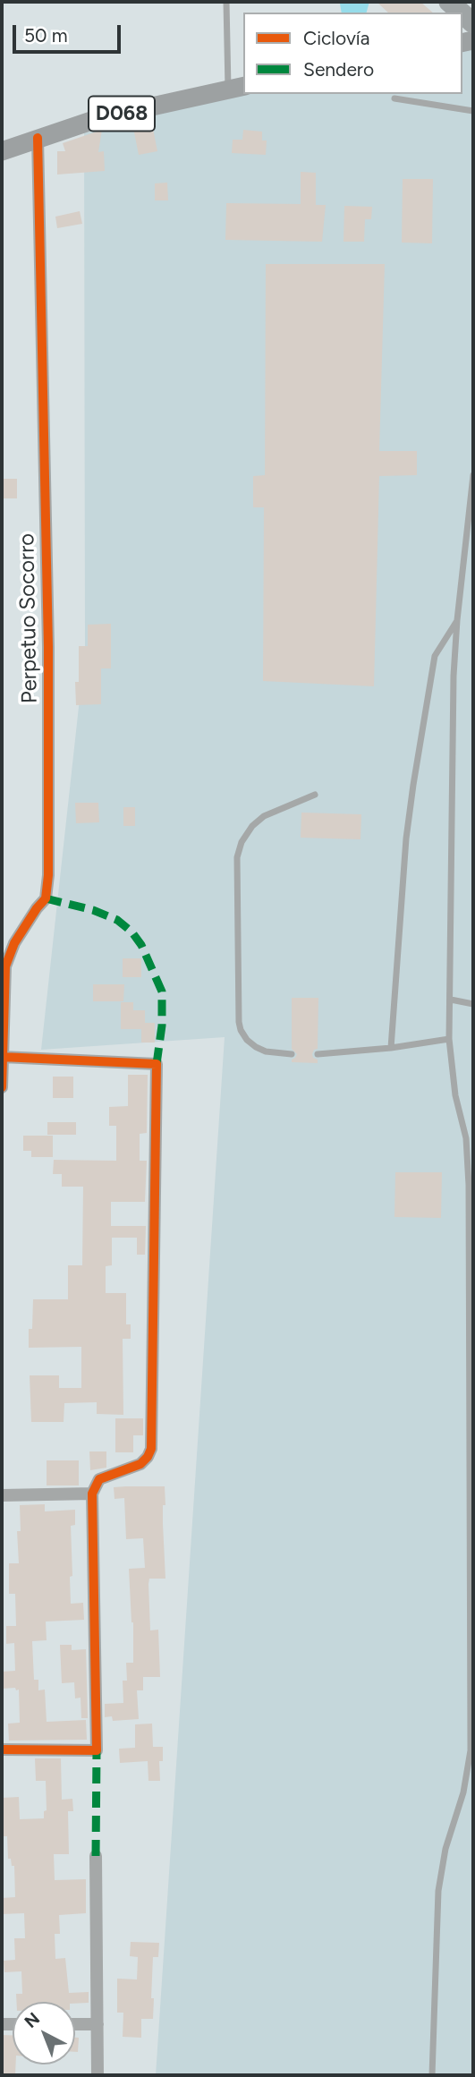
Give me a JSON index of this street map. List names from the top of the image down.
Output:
{
  "streets": {
    "main road": ["D068"],
    "street": ["Perpetuo Socorro"]
  },
  "crossings": [
    ["D068", "Perpetuo Socorro"]
  ],
  "legend": ["Ciclovía", "Sendero"],
  "scale_bar": "50 m",
  "north": "top left"
}
